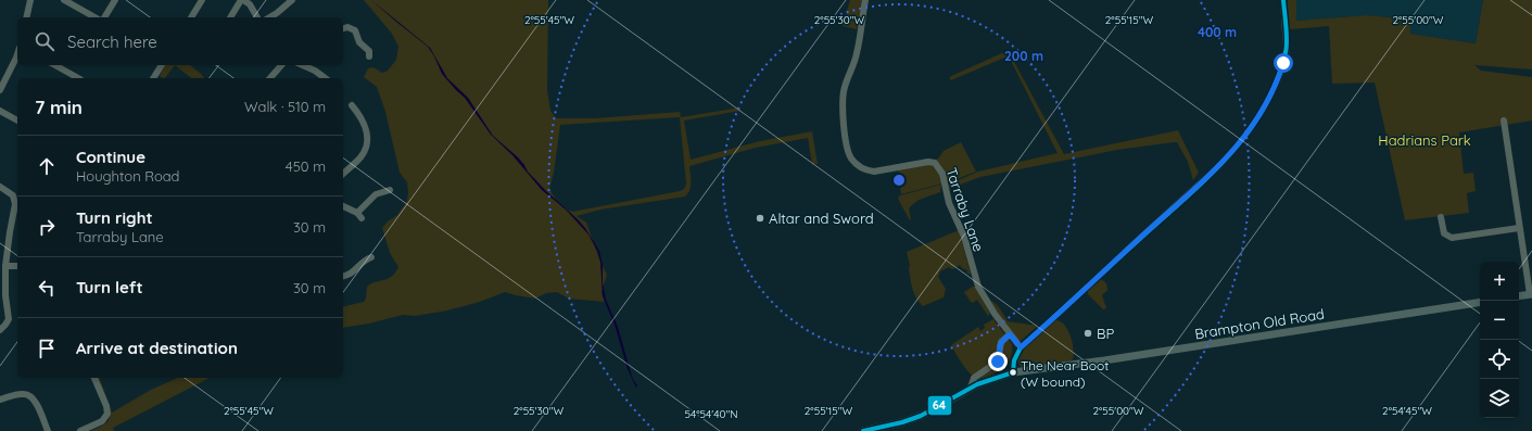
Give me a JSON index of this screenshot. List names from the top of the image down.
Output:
{
  "streets": {
    "main road": ["Brampton Old Road"],
    "street": ["Tarraby Lane"]
  },
  "parks": ["Hadrians Park"],
  "places": ["Altar and Sword", "BP", "The Near Boot (W bound)"],
  "lines": ["transit line 64"],
  "page": {
    "search": "Search here",
    "heading": ["7 min", "Walk · 510 m"],
    "list": [
      ["Continue", "Houghton Road", "450 m"],
      ["Turn right", "Tarraby Lane", "30 m"],
      ["Turn left", "30 m"],
      "Arrive at destination"
    ],
    "map_buttons": ["+", "−"]
  },
  "coordinates": [
    "2°55'45\"W",
    "2°55'30\"W",
    "2°55'15\"W",
    "2°55'00\"W",
    "2°54'45\"W",
    "54°54'40\"N"
  ],
  "rings": ["400 m", "200 m"]
}
